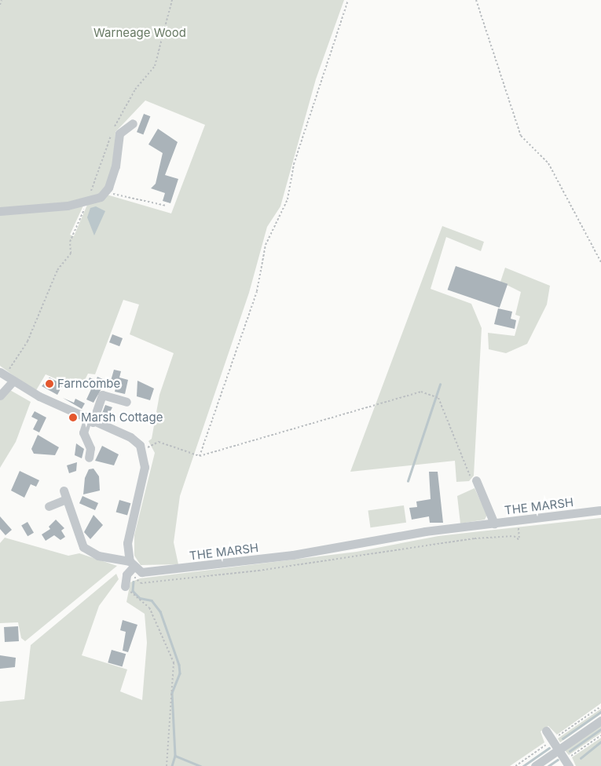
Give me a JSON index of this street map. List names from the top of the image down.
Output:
{
  "streets": {
    "street": ["THE MARSH"]
  },
  "parks": ["Warneage Wood"],
  "places": ["Farncombe", "Marsh Cottage"]
}
